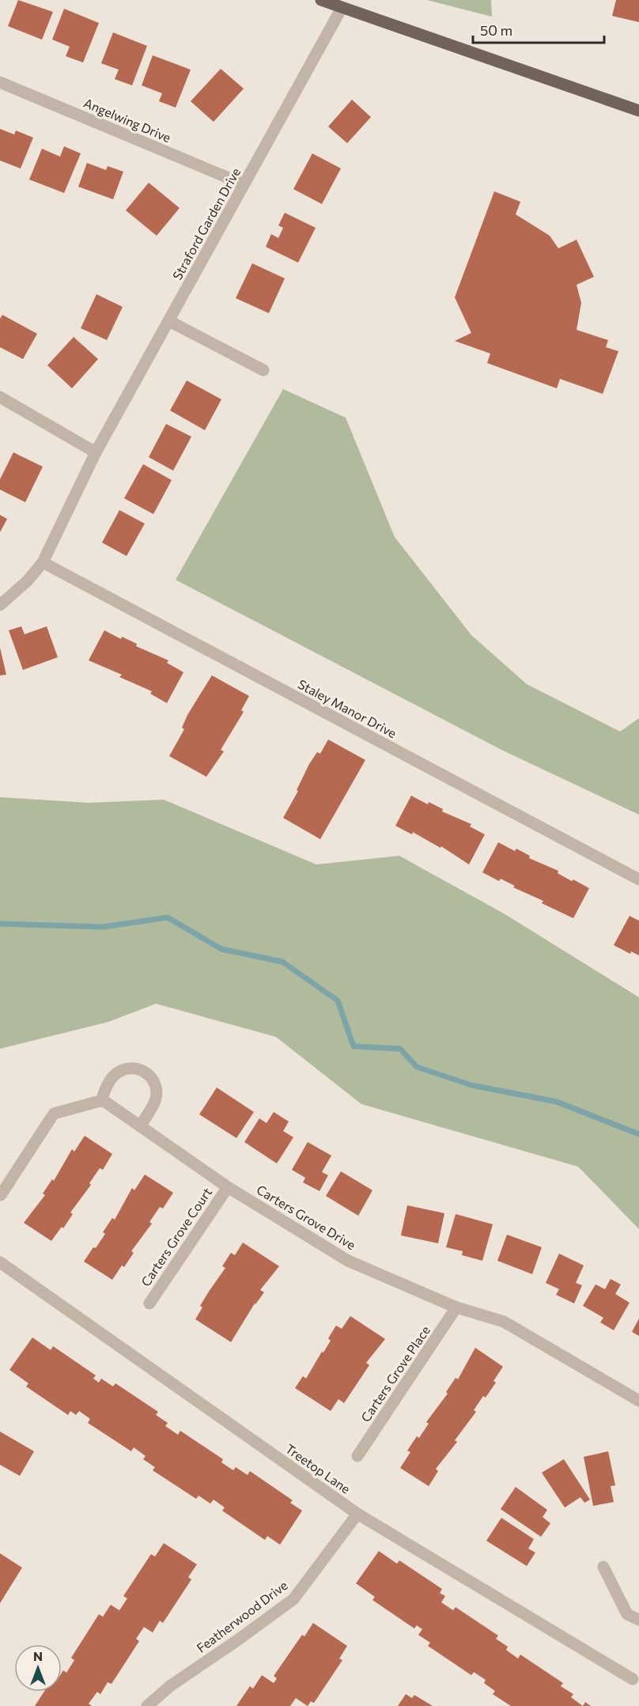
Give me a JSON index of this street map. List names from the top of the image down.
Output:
{
  "streets": {
    "street": [
      "Angelwing Drive",
      "Straford Garden Drive",
      "Staley Manor Drive",
      "Carters Grove Drive",
      "Carters Grove Court",
      "Carters Grove Place",
      "Treetop Lane",
      "Featherwood Drive"
    ]
  },
  "crossings": [
    ["Angelwing Drive", "Straford Garden Drive"],
    ["Straford Garden Drive", "Staley Manor Drive"],
    ["Carters Grove Drive", "Carters Grove Court"],
    ["Carters Grove Drive", "Carters Grove Place"],
    ["Treetop Lane", "Featherwood Drive"]
  ],
  "scale_bar": "50 m",
  "north": "top"
}
